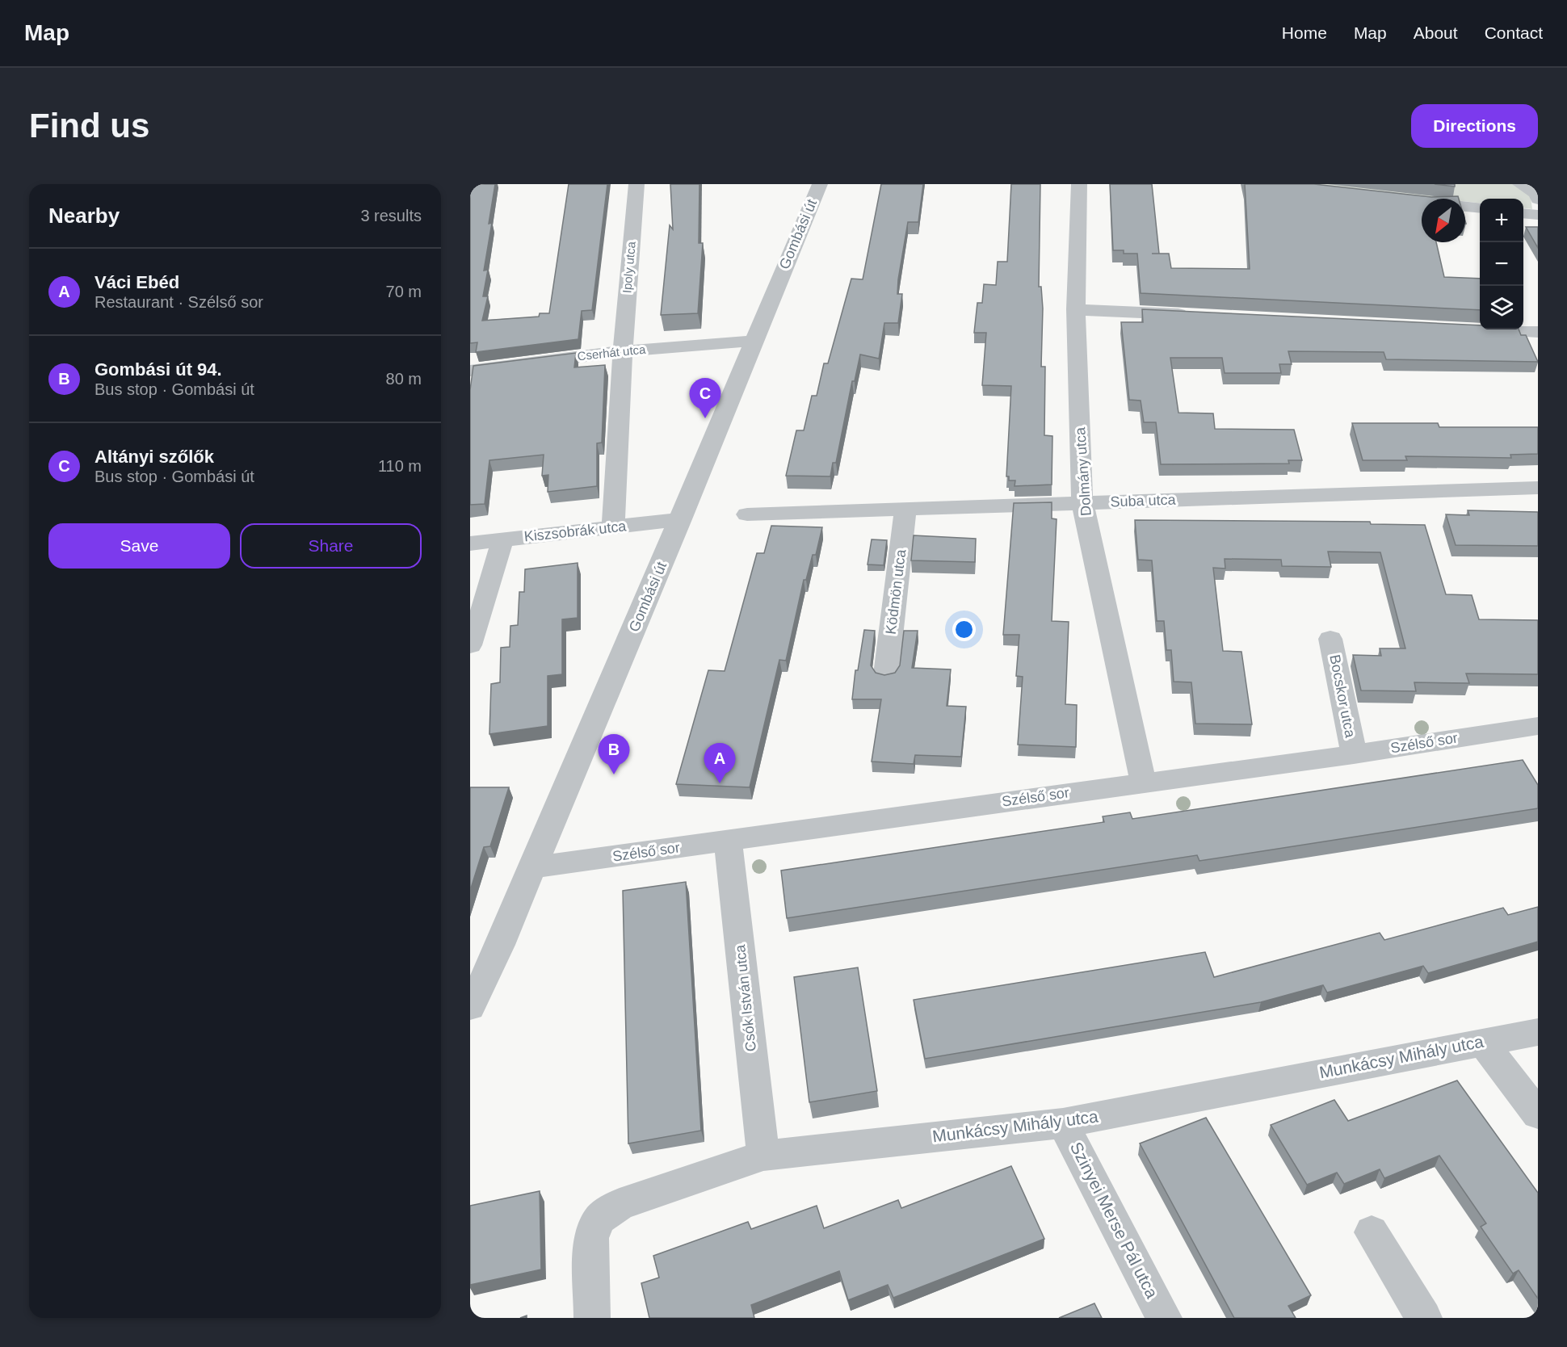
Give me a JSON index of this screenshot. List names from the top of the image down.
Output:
{
  "streets": {
    "street": [
      "Gombási út",
      "Ipoly utca",
      "Cserhát utca",
      "Dolmány utca",
      "Suba utca",
      "Kiszsobrák utca",
      "Ködmön utca",
      "Bocskor utca",
      "Szélső sor",
      "Csók István utca",
      "Munkácsy Mihály utca",
      "Szinyei Merse Pál utca"
    ]
  },
  "crossings": [
    ["Gombási út", "Cserhát utca"],
    ["Gombási út", "Kiszsobrák utca"],
    ["Gombási út", "Szélső sor"],
    ["Ipoly utca", "Cserhát utca"],
    ["Ipoly utca", "Kiszsobrák utca"],
    ["Dolmány utca", "Suba utca"],
    ["Dolmány utca", "Szélső sor"],
    ["Suba utca", "Ködmön utca"],
    ["Bocskor utca", "Szélső sor"],
    ["Szélső sor", "Csók István utca"],
    ["Csók István utca", "Munkácsy Mihály utca"],
    ["Munkácsy Mihály utca", "Szinyei Merse Pál utca"]
  ],
  "north": "bottom left",
  "page": {
    "header": "Map",
    "nav": [
      "Home",
      "Map",
      "About",
      "Contact"
    ],
    "buttons": [
      "Directions",
      ["Save", "Share"]
    ],
    "title": "Find us",
    "heading": ["Nearby", "3 results"],
    "map_buttons": ["+", "−"],
    "list": [
      {
        "mark": "A",
        "name": "Váci Ebéd",
        "note": "Restaurant · Szélső sor",
        "value": "70 m"
      },
      {
        "mark": "B",
        "name": "Gombási út 94.",
        "note": "Bus stop · Gombási út",
        "value": "80 m"
      },
      {
        "mark": "C",
        "name": "Altányi szőlők",
        "note": "Bus stop · Gombási út",
        "value": "110 m"
      }
    ],
    "pins": ["C", "B", "A"]
  }
}
